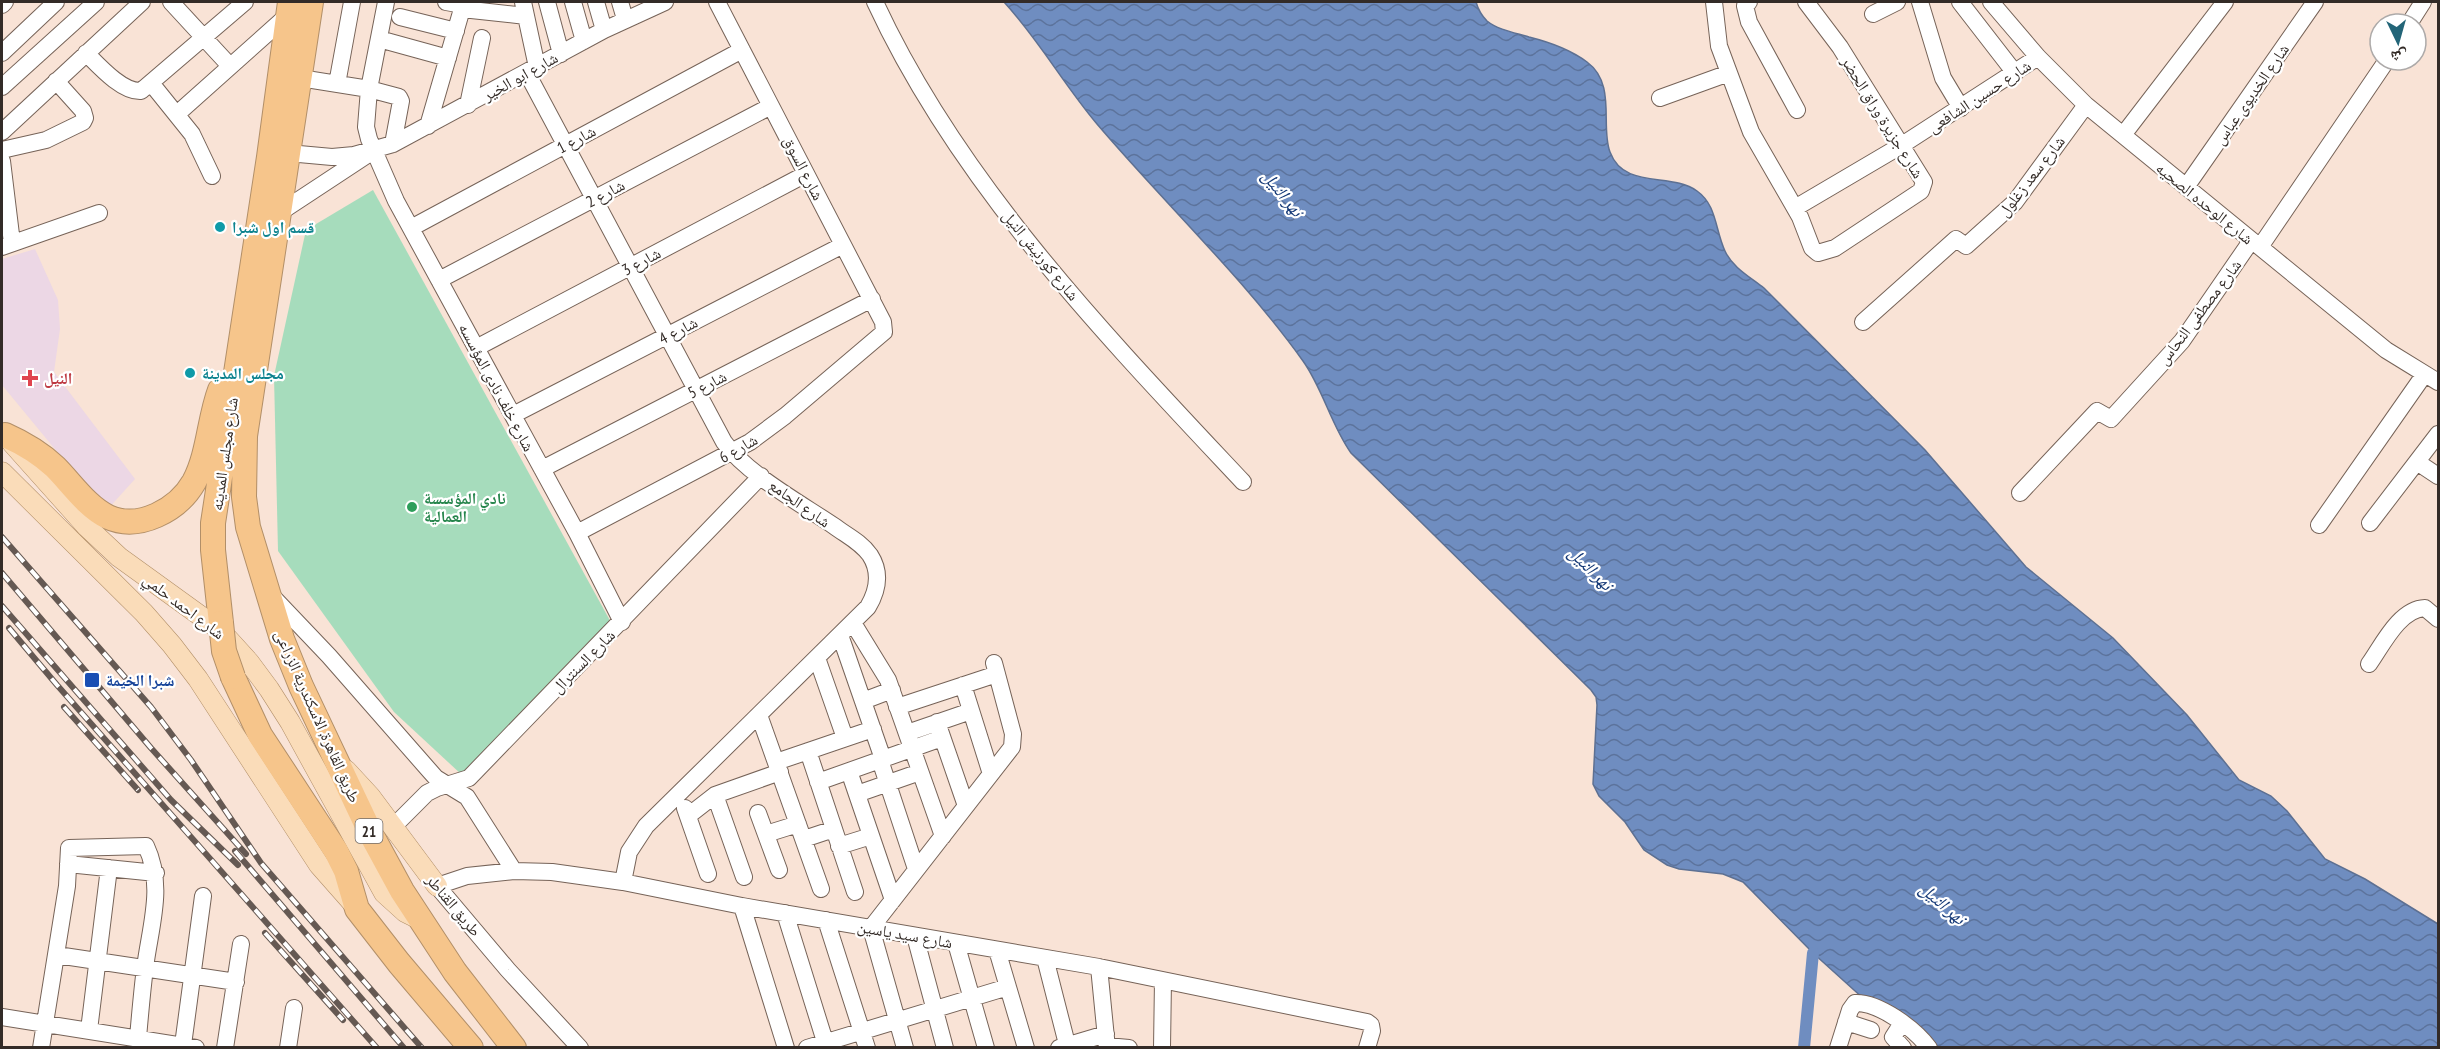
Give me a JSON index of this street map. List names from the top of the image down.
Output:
{
  "streets": {
    "highway": ["شارع مجلس المدينه", "طريق القاهرة, الاسكندرية الزراعى", "21"],
    "main road": ["شارع احمد حلمي", "طريق القناطر"],
    "street": [
      "شارع ابو الخير",
      "شارع الخديوى عباس",
      "شارع حسين الشافعى",
      "شارع جزيرة وراق الحضر",
      "شارع 1",
      "شارع السوق",
      "شارع سعد زغلول",
      "شارع 2",
      "شارع الوحده الصحيه",
      "شارع كورنيش النيل",
      "شارع 3",
      "شارع مصطفى النحاس",
      "شارع 4",
      "شارع 5",
      "شارع خلف نادى المؤسسه",
      "شارع 6",
      "شارع الجامع",
      "شارع السنترال",
      "شارع سيد ياسين"
    ]
  },
  "crossings": [
    ["شارع ابو الخير", "شارع خلف نادى المؤسسه"],
    ["شارع ابو الخير", "شارع مجلس المدينه"],
    ["شارع ابو الخير", "شارع الجامع"],
    ["شارع الخديوى عباس", "شارع الوحده الصحيه"],
    ["شارع حسين الشافعى", "شارع جزيرة وراق الحضر"],
    ["شارع حسين الشافعى", "شارع الوحده الصحيه"],
    ["شارع 1", "شارع السوق"],
    ["شارع 1", "شارع خلف نادى المؤسسه"],
    ["شارع 1", "شارع الجامع"],
    ["شارع السوق", "شارع 2"],
    ["شارع السوق", "شارع 3"],
    ["شارع السوق", "شارع 4"],
    ["شارع السوق", "شارع 5"],
    ["شارع السوق", "شارع 6"],
    ["شارع سعد زغلول", "شارع الوحده الصحيه"],
    ["شارع 2", "شارع خلف نادى المؤسسه"],
    ["شارع 2", "شارع الجامع"],
    ["شارع الوحده الصحيه", "شارع مصطفى النحاس"],
    ["شارع 3", "شارع خلف نادى المؤسسه"],
    ["شارع 3", "شارع الجامع"],
    ["شارع 4", "شارع خلف نادى المؤسسه"],
    ["شارع 4", "شارع الجامع"],
    ["شارع 5", "شارع خلف نادى المؤسسه"],
    ["شارع 5", "شارع الجامع"],
    ["شارع خلف نادى المؤسسه", "شارع 6"],
    ["شارع خلف نادى المؤسسه", "شارع السنترال"],
    ["شارع 6", "شارع الجامع"],
    ["شارع مجلس المدينه", "شارع احمد حلمي"],
    ["شارع مجلس المدينه", "طريق القاهرة, الاسكندرية الزراعى"],
    ["شارع مجلس المدينه", "21"],
    ["شارع الجامع", "شارع السنترال"],
    ["شارع الجامع", "شارع سيد ياسين"],
    ["شارع احمد حلمي", "طريق القاهرة, الاسكندرية الزراعى"],
    ["شارع احمد حلمي", "21"],
    ["شارع السنترال", "طريق القناطر"],
    ["طريق القاهرة, الاسكندرية الزراعى", "طريق القناطر"],
    ["طريق القناطر", "شارع سيد ياسين"]
  ],
  "water": ["نهر النيل"],
  "places": {
    "other": ["قسم اول شبرا", "مجلس المدينة", "نادي المؤسسة العمالية"],
    "health": ["النيل"],
    "transit": ["شبرا الخيمة"]
  },
  "north": "bottom"
}
